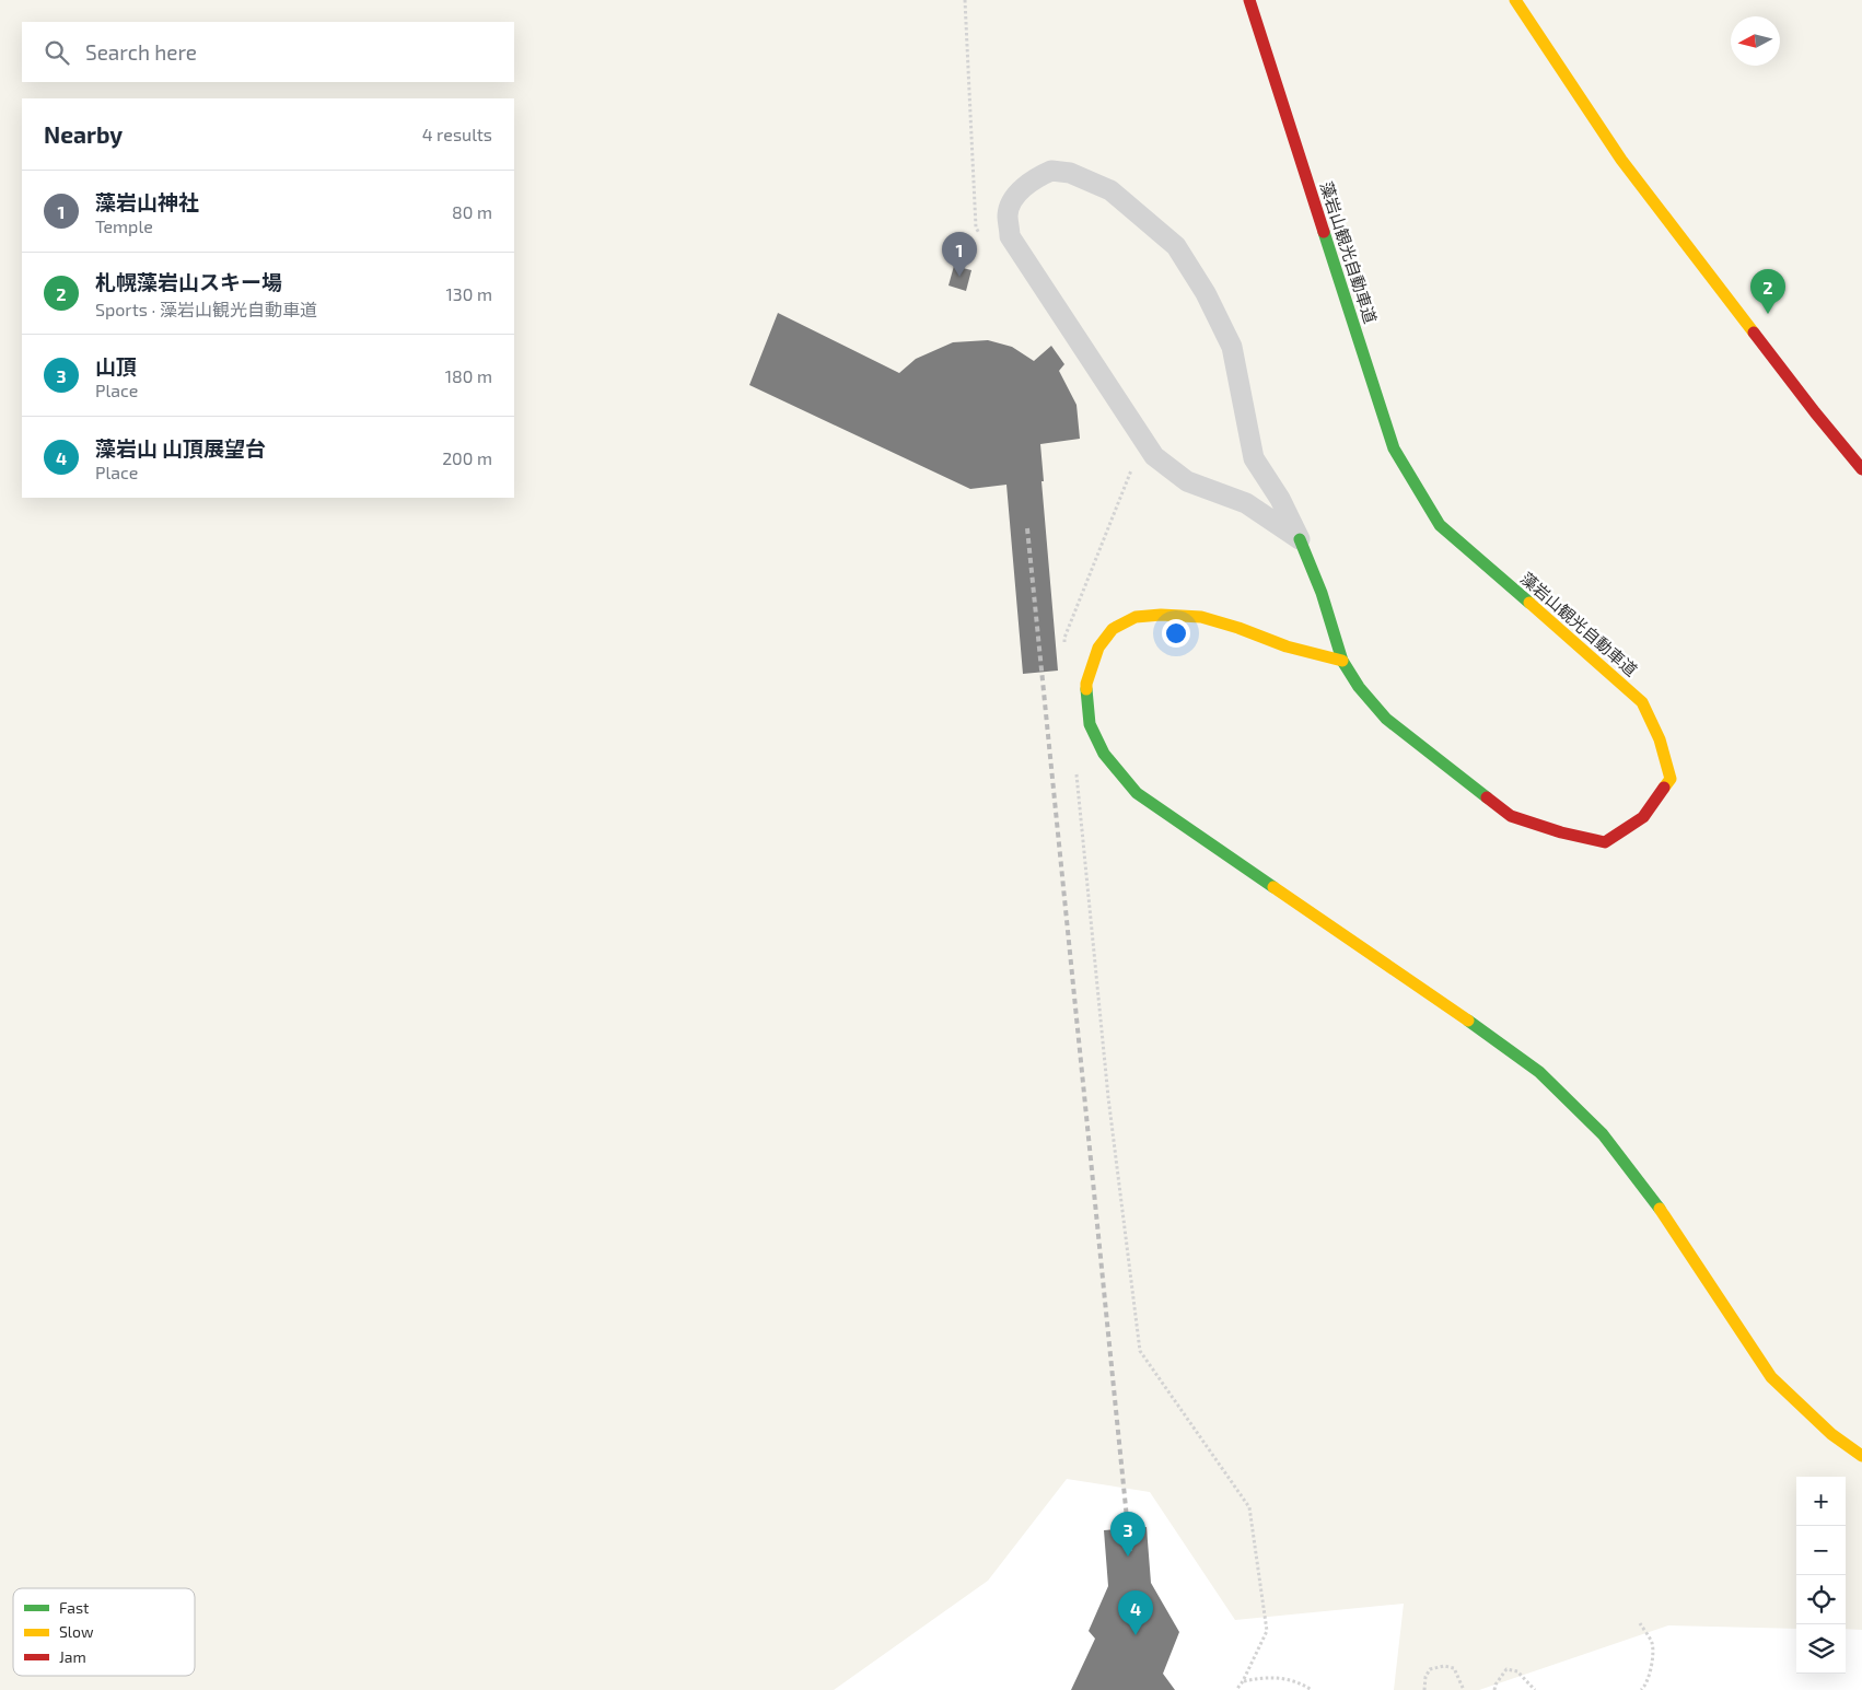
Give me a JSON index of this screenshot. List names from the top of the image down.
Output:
{
  "streets": {
    "street": ["藻岩山観光自動車道"]
  },
  "legend": ["Fast", "Slow", "Jam"],
  "north": "left",
  "page": {
    "search": "Search here",
    "heading": ["Nearby", "4 results"],
    "list": [
      {
        "mark": "1",
        "name": "藻岩山神社",
        "note": "Temple",
        "value": "80 m"
      },
      {
        "mark": "2",
        "name": "札幌藻岩山スキー場",
        "note": "Sports · 藻岩山観光自動車道",
        "value": "130 m"
      },
      {
        "mark": "3",
        "name": "山頂",
        "note": "Place",
        "value": "180 m"
      },
      {
        "mark": "4",
        "name": "藻岩山 山頂展望台",
        "note": "Place",
        "value": "200 m"
      }
    ],
    "pins": [
      "1",
      "2",
      "3",
      "4"
    ],
    "map_buttons": ["+", "−"]
  }
}
